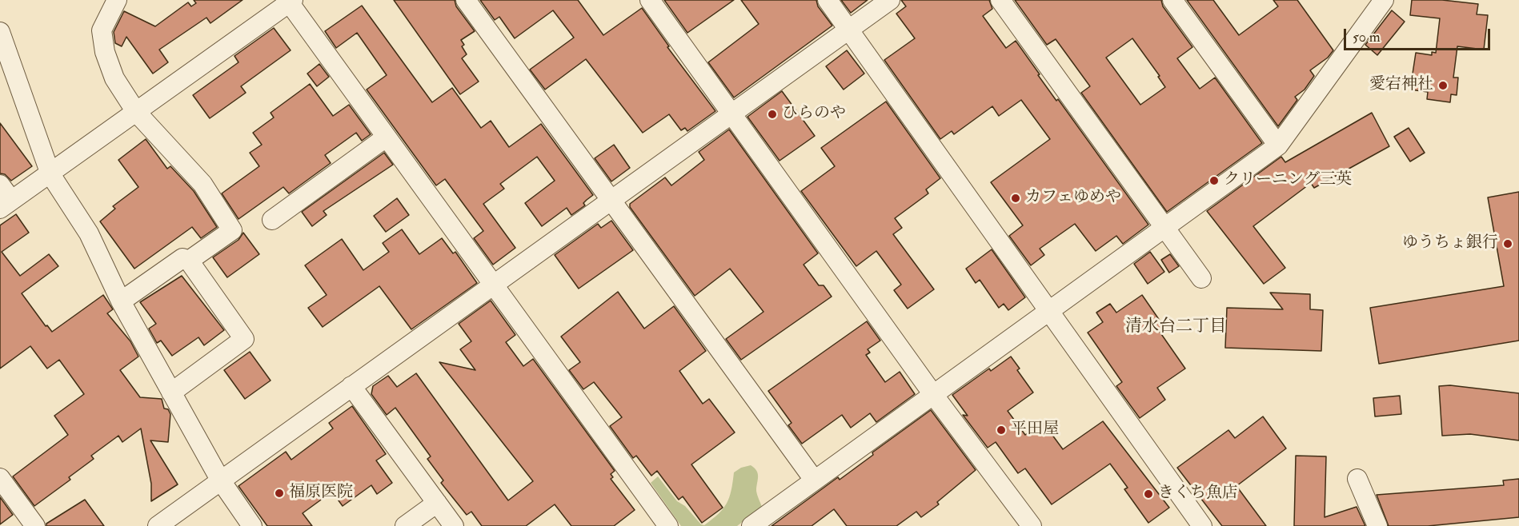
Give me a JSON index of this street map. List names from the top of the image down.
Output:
{
  "districts": ["清水台二丁目"],
  "places": [
    "愛宕神社",
    "ひらのや",
    "クリーニング三英",
    "カフェゆめや",
    "ゆうちょ銀行",
    "平田屋",
    "福原医院",
    "きくち魚店"
  ],
  "scale_bar": "50 m"
}
